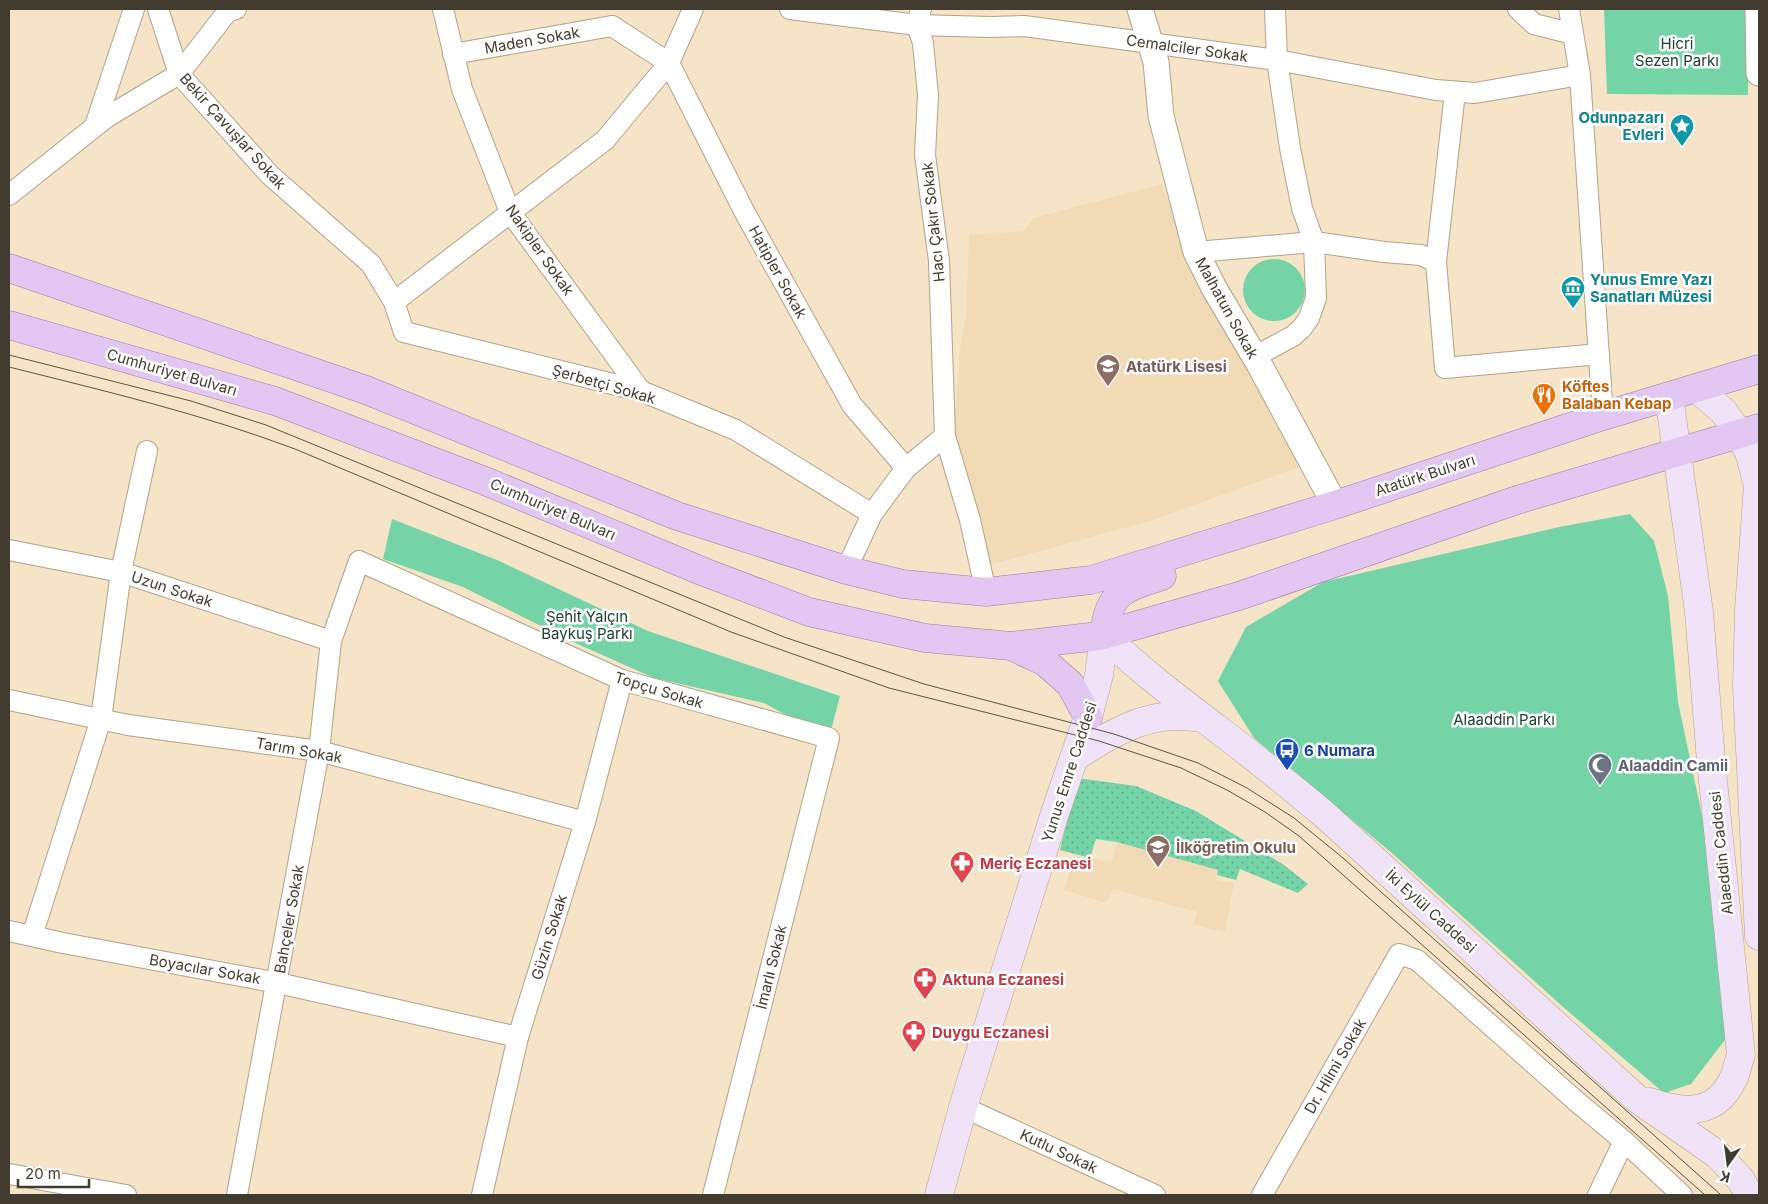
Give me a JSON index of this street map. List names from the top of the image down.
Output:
{
  "streets": {
    "main road": [
      "Cumhuriyet Bulvarı",
      "Atatürk Bulvarı",
      "Yunus Emre Caddesi",
      "Alaeddin Caddesi",
      "İki Eylül Caddesi"
    ],
    "street": [
      "Maden Sokak",
      "Cemalciler Sokak",
      "Bekir Çavuşlar Sokak",
      "Hacı Çakır Sokak",
      "Nakipler Sokak",
      "Hatipler Sokak",
      "Malhatun Sokak",
      "Şerbetçi Sokak",
      "Uzun Sokak",
      "Topçu Sokak",
      "Tarım Sokak",
      "Bahçeler Sokak",
      "Güzin Sokak",
      "İmarlı Sokak",
      "Boyacılar Sokak",
      "Dr. Hilmi Sokak",
      "Kutlu Sokak"
    ]
  },
  "crossings": [
    ["Maden Sokak", "Nakipler Sokak"],
    ["Cemalciler Sokak", "Hacı Çakır Sokak"],
    ["Cemalciler Sokak", "Malhatun Sokak"],
    ["Bekir Çavuşlar Sokak", "Şerbetçi Sokak"],
    ["Nakipler Sokak", "Şerbetçi Sokak"],
    ["Malhatun Sokak", "Atatürk Bulvarı"],
    ["Cumhuriyet Bulvarı", "Yunus Emre Caddesi"],
    ["Cumhuriyet Bulvarı", "İki Eylül Caddesi"],
    ["Atatürk Bulvarı", "Alaeddin Caddesi"],
    ["Uzun Sokak", "Topçu Sokak"],
    ["Uzun Sokak", "Bahçeler Sokak"],
    ["Topçu Sokak", "Bahçeler Sokak"],
    ["Topçu Sokak", "Güzin Sokak"],
    ["Topçu Sokak", "İmarlı Sokak"],
    ["Tarım Sokak", "Bahçeler Sokak"],
    ["Tarım Sokak", "Güzin Sokak"],
    ["Yunus Emre Caddesi", "İki Eylül Caddesi"],
    ["Yunus Emre Caddesi", "Kutlu Sokak"],
    ["Alaeddin Caddesi", "İki Eylül Caddesi"],
    ["Bahçeler Sokak", "Boyacılar Sokak"],
    ["Güzin Sokak", "Boyacılar Sokak"]
  ],
  "parks": ["Hicri Sezen Parkı", "Şehit Yalçın Baykuş Parkı", "Alaaddin Parkı"],
  "places": {
    "place": ["Odunpazarı Evleri"],
    "museum": ["Yunus Emre Yazı Sanatları Müzesi"],
    "school or university": ["Atatürk Lisesi", "İlköğretim Okulu"],
    "restaurant": ["Köftes Balaban Kebap"],
    "bus stop": ["6 Numara"],
    "mosque": ["Alaaddin Camii"],
    "pharmacy": ["Meriç Eczanesi", "Aktuna Eczanesi", "Duygu Eczanesi"]
  },
  "scale_bar": "20 m",
  "north": "bottom"
}
